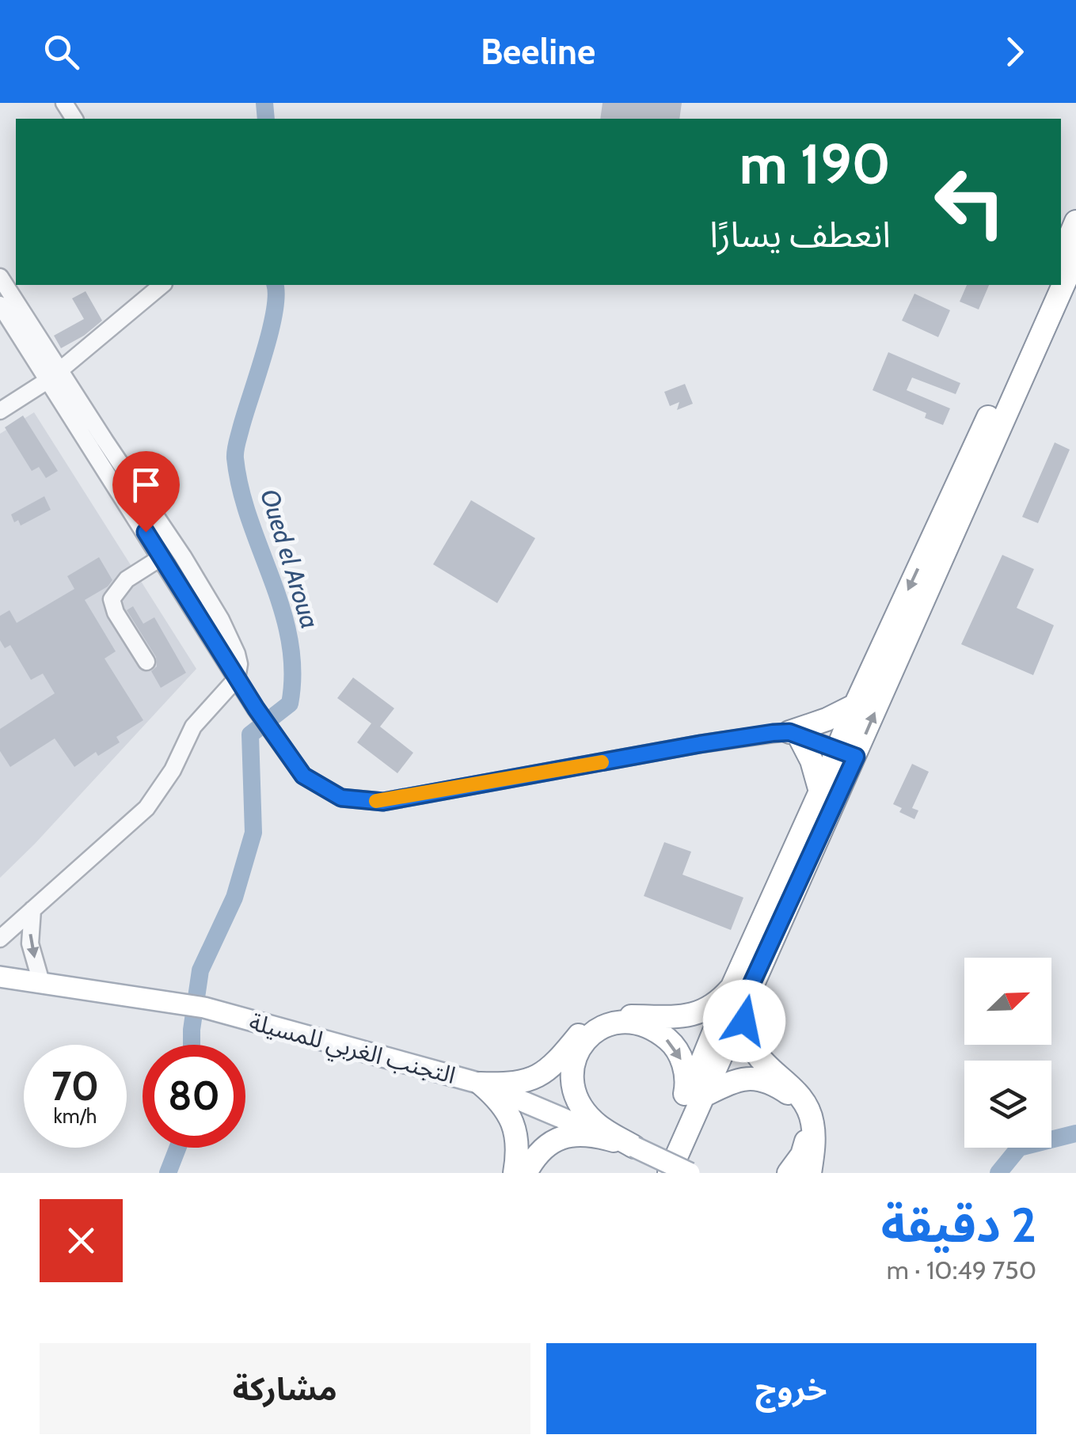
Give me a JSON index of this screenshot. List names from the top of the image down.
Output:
{
  "streets": {
    "main road": ["التجنب الغربي للمسيلة"]
  },
  "water": ["Oued el Aroua"],
  "north": "top right",
  "page": {
    "header": "Beeline",
    "turn": ["190 m", "انعطف يسارًا"],
    "speed": "70 km/h",
    "limit": "80",
    "heading": ["2 دقيقة", "750 m · 10:49"],
    "buttons": ["خروج", "مشاركة"]
  }
}
